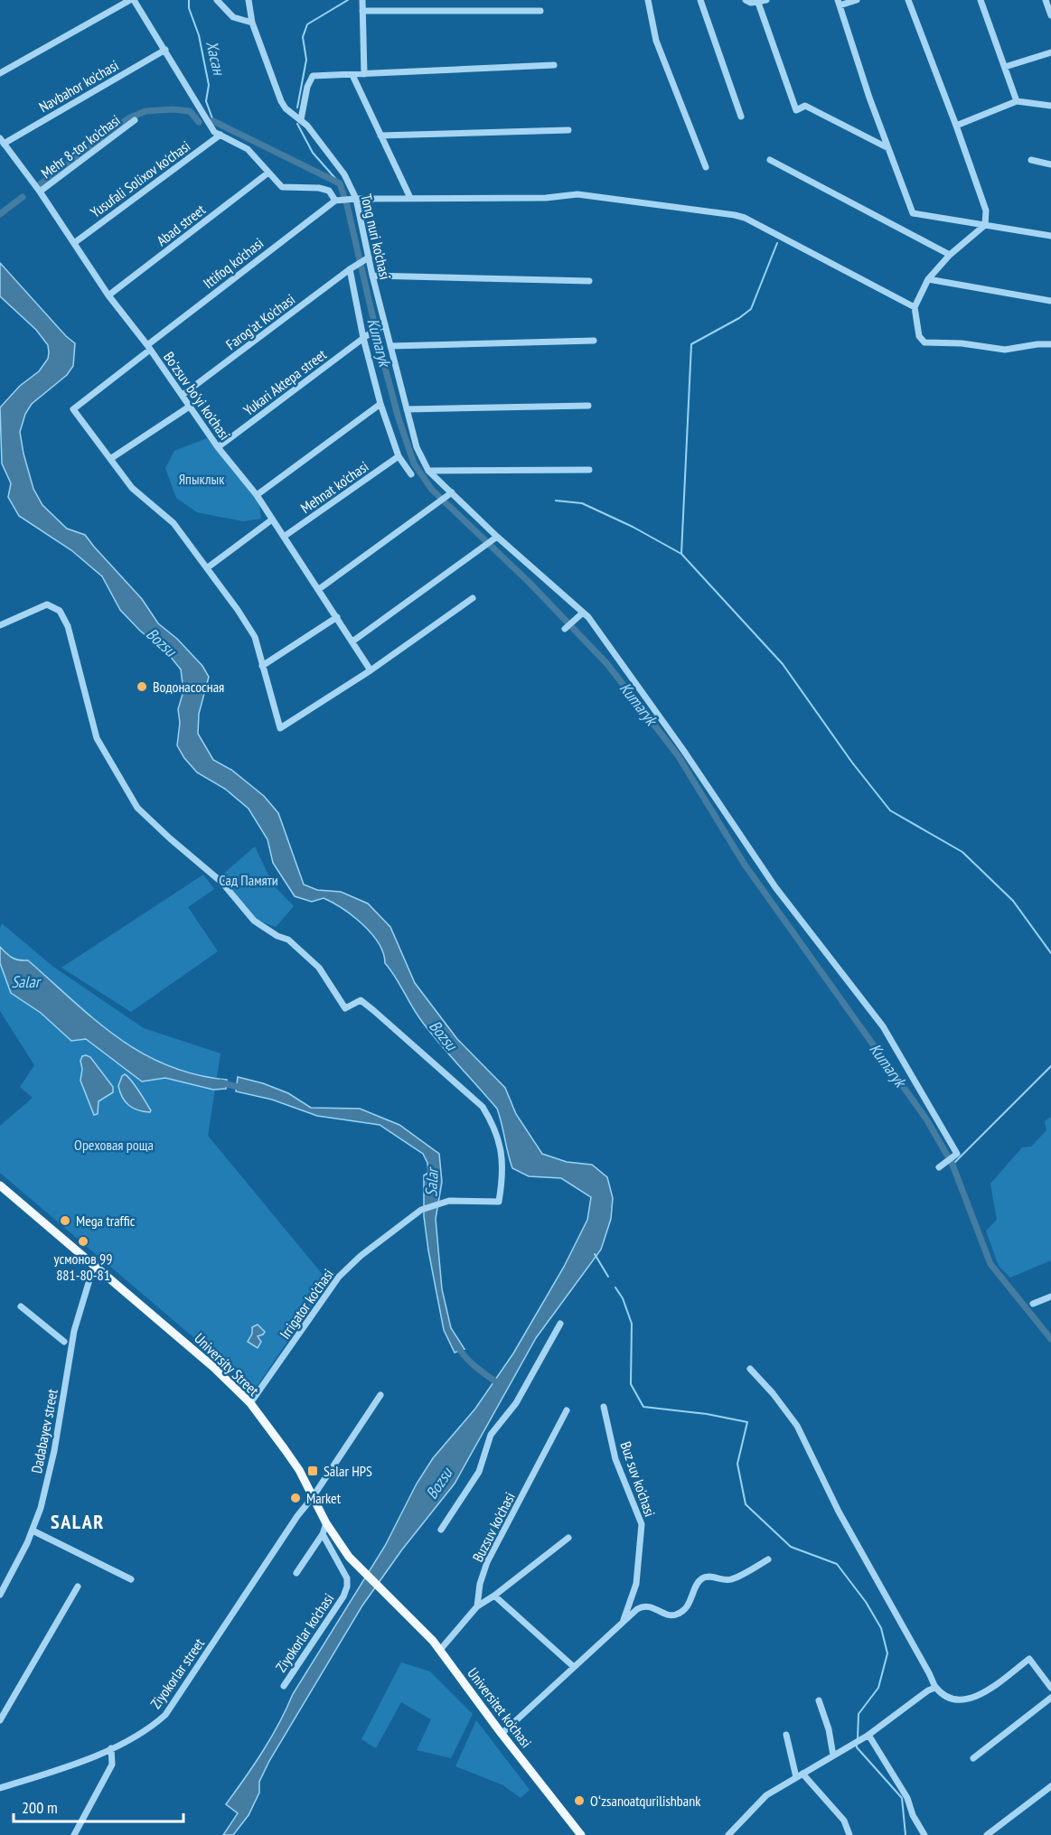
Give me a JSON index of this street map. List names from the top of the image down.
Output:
{
  "streets": {
    "main road": ["University Street", "Universitet ko'chasi"],
    "street": [
      "Navbahor ko'chasi",
      "Mehr 8-tor ko'chasi",
      "Yusufali Solixov ko'chasi",
      "Abad street",
      "Tong nuri ko'chasi",
      "Ittifoq ko'chasi",
      "Farog'at Ko'chasi",
      "Yukari Aktepa street",
      "Bo'zsuv bo'yi ko'chasi",
      "Mehnat ko'chasi",
      "Irrigator ko'chasi",
      "Dadabayev street",
      "Buz suv ko'chasi",
      "Buzsuv ko'chasi",
      "Ziyokorlar ko'chasi",
      "Ziyokorlar street"
    ]
  },
  "crossings": [
    ["Navbahor ko'chasi", "Bo'zsuv bo'yi ko'chasi"],
    ["Mehr 8-tor ko'chasi", "Bo'zsuv bo'yi ko'chasi"],
    ["Yusufali Solixov ko'chasi", "Bo'zsuv bo'yi ko'chasi"],
    ["Abad street", "Bo'zsuv bo'yi ko'chasi"],
    ["Tong nuri ko'chasi", "Farog'at Ko'chasi"],
    ["Tong nuri ko'chasi", "Yukari Aktepa street"],
    ["Ittifoq ko'chasi", "Bo'zsuv bo'yi ko'chasi"],
    ["Farog'at Ko'chasi", "Bo'zsuv bo'yi ko'chasi"],
    ["Yukari Aktepa street", "Bo'zsuv bo'yi ko'chasi"],
    ["Bo'zsuv bo'yi ko'chasi", "Mehnat ko'chasi"],
    ["Irrigator ko'chasi", "University Street"],
    ["University Street", "Dadabayev street"],
    ["University Street", "Ziyokorlar street"],
    ["University Street", "Universitet ko'chasi"]
  ],
  "districts": ["SALAR"],
  "water": [
    "Хасан",
    "Kumaryk",
    "Bozsu",
    "Salar"
  ],
  "parks": ["Япыклык", "Сад Памяти", "Ореховая роща"],
  "places": {
    "other": [
      "Водонасосная",
      "Mega traffic",
      "усмонов 99 881-80-81",
      "Market",
      "Oʻzsanoatqurilishbank"
    ],
    "transit": ["Salar HPS"]
  },
  "scale_bar": "200 m"
}
